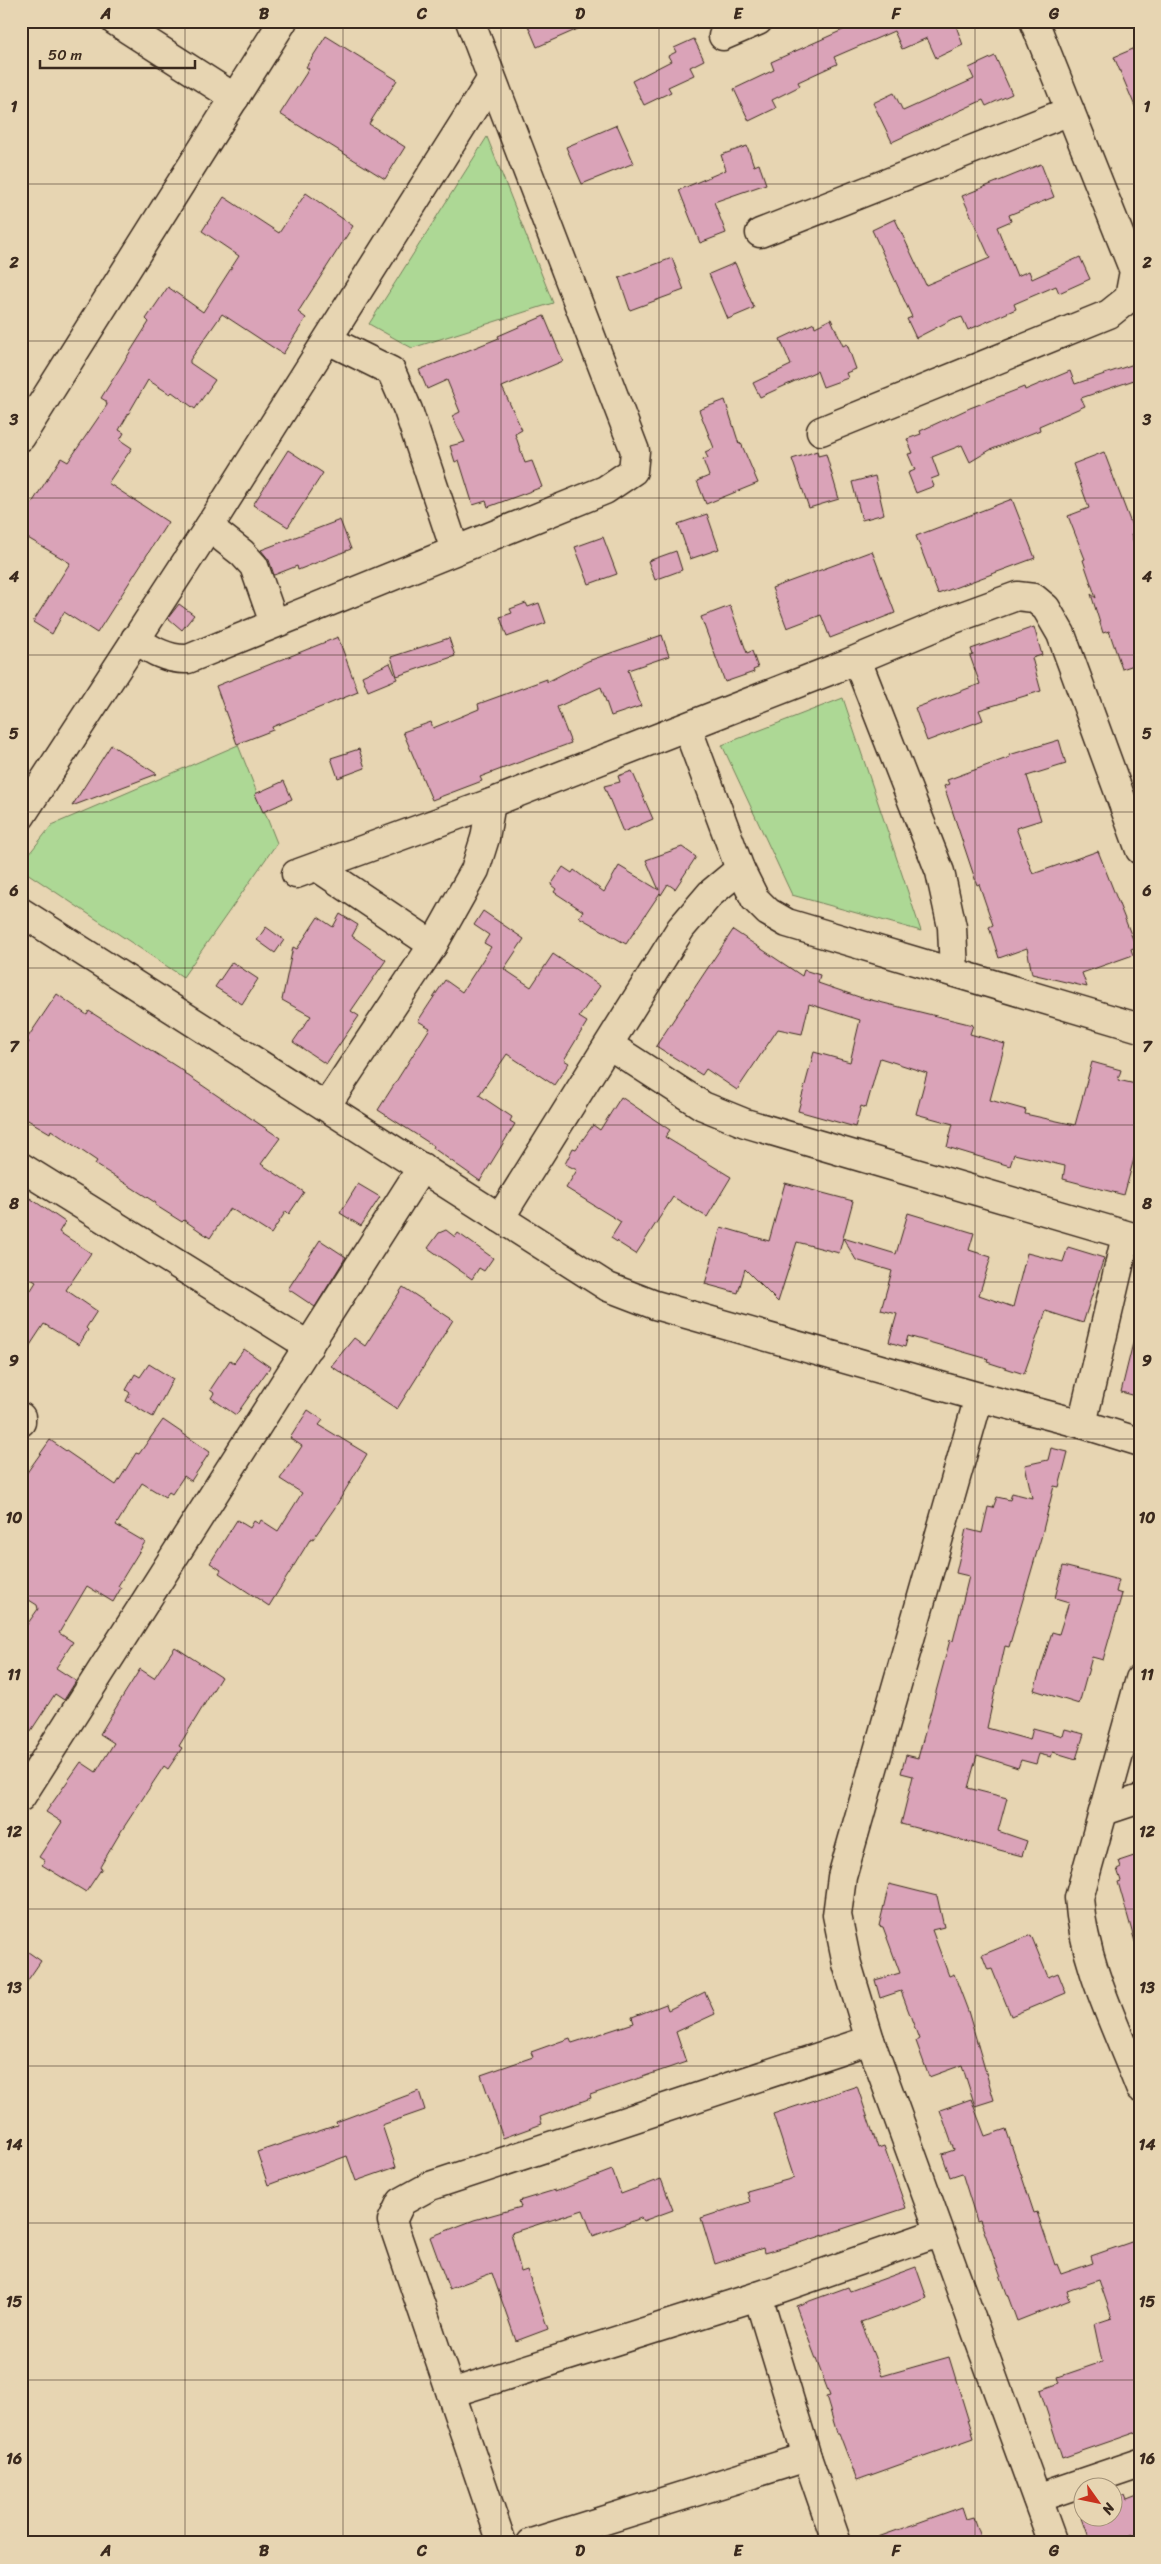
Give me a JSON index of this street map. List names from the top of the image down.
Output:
{
  "scale_bar": "50 m",
  "north": "bottom right",
  "grid": {
    "columns": [
      "A",
      "B",
      "C",
      "D",
      "E",
      "F",
      "G"
    ],
    "rows": [
      "1",
      "2",
      "3",
      "4",
      "5",
      "6",
      "7",
      "8",
      "9",
      "10",
      "11",
      "12",
      "13",
      "14",
      "15",
      "16"
    ]
  }
}
